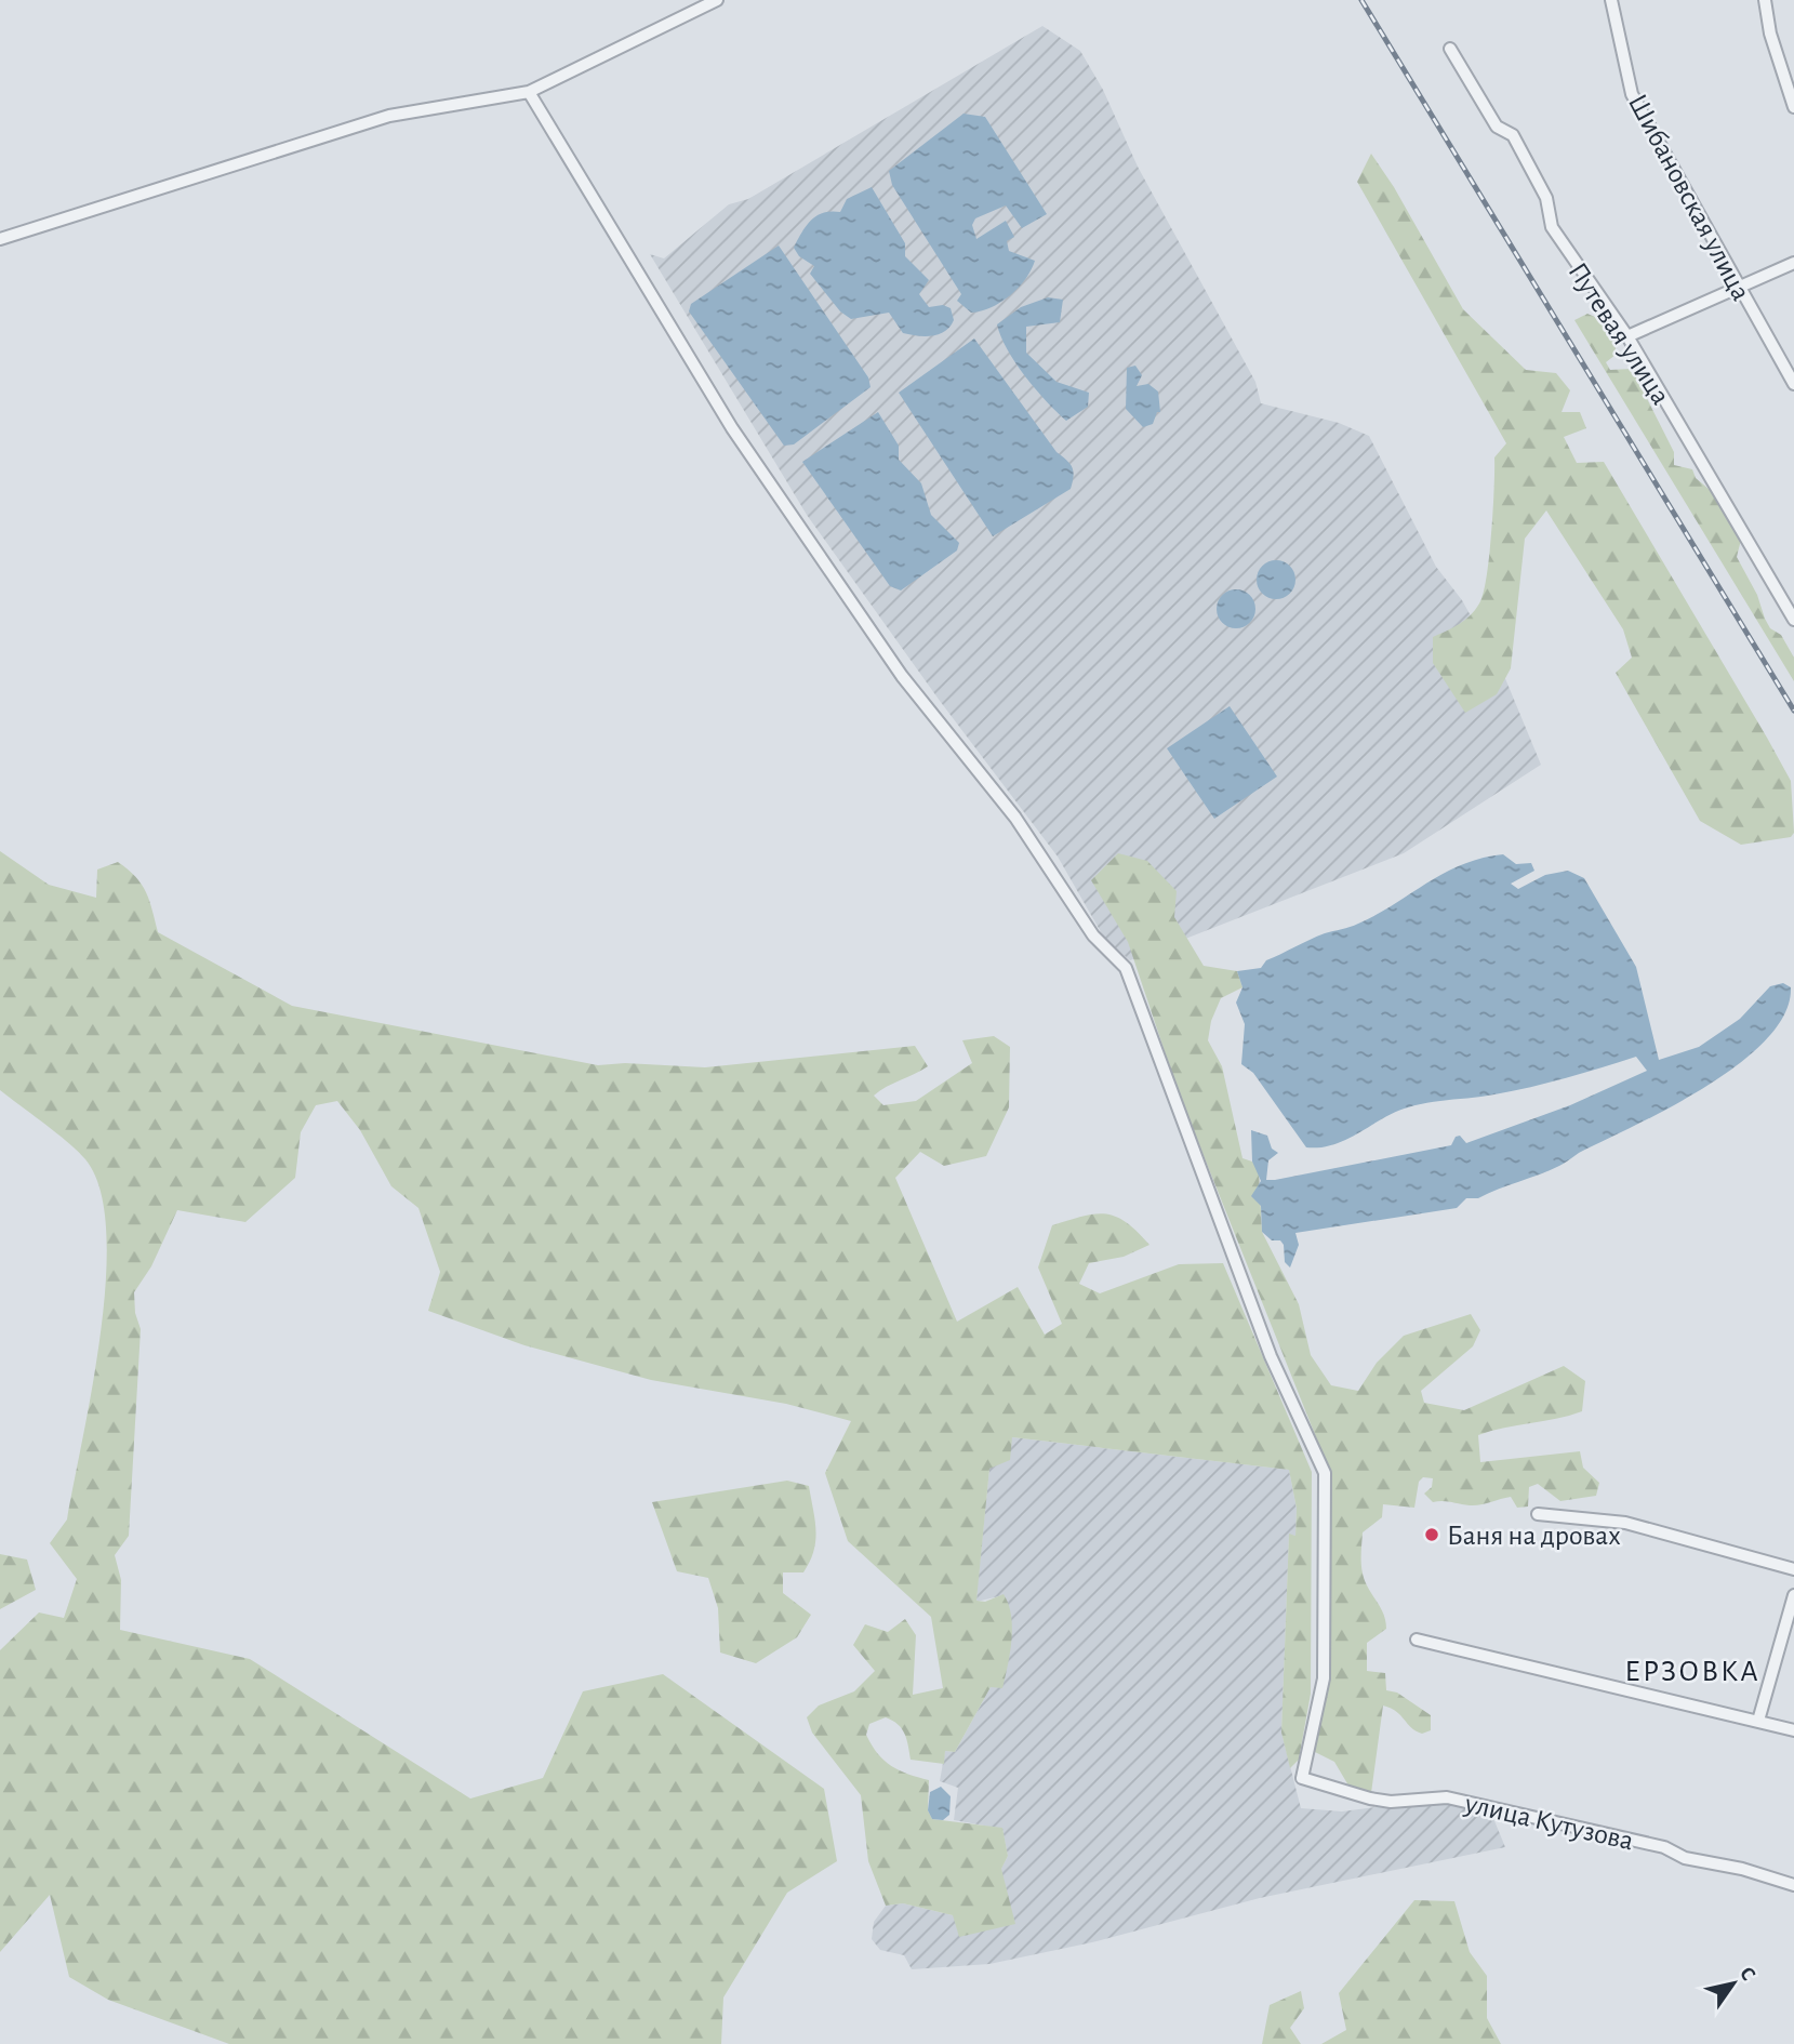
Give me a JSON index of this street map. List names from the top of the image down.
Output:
{
  "streets": {
    "street": ["Шибановская улица", "Путевая улица", "улица Кутузова"]
  },
  "districts": ["ЕРЗОВКА"],
  "places": ["Баня на дровах"],
  "north": "top right"
}
